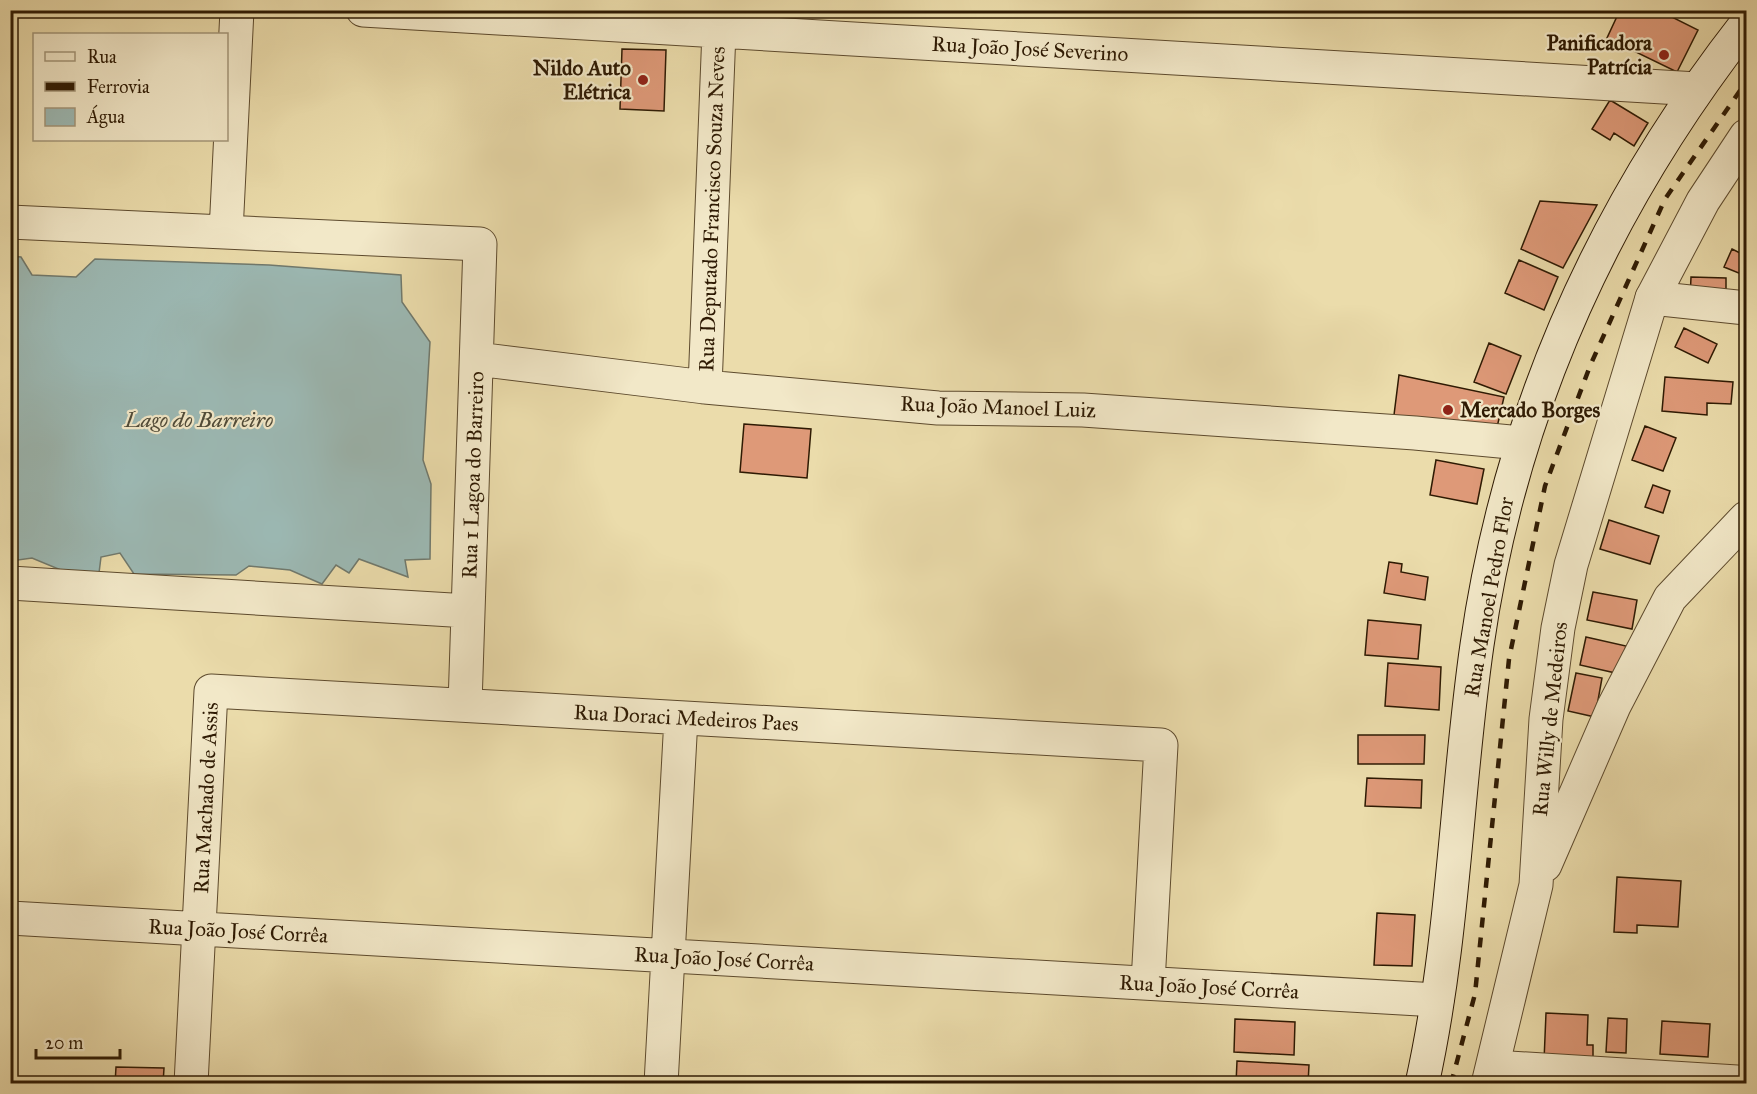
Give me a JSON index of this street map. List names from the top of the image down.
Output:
{
  "streets": {
    "street": [
      "Rua João José Severino",
      "Rua Deputado Francisco Souza Neves",
      "Rua João Manoel Luiz",
      "Rua 1 Lagoa do Barreiro",
      "Rua Manoel Pedro Flor",
      "Rua Doraci Medeiros Paes",
      "Rua Willy de Medeiros",
      "Rua Machado de Assis",
      "Rua João José Corrêa"
    ]
  },
  "crossings": [
    ["Rua João José Severino", "Rua Deputado Francisco Souza Neves"],
    ["Rua João José Severino", "Rua Manoel Pedro Flor"],
    ["Rua Deputado Francisco Souza Neves", "Rua João Manoel Luiz"],
    ["Rua João Manoel Luiz", "Rua 1 Lagoa do Barreiro"],
    ["Rua João Manoel Luiz", "Rua Manoel Pedro Flor"],
    ["Rua 1 Lagoa do Barreiro", "Rua Doraci Medeiros Paes"],
    ["Rua Manoel Pedro Flor", "Rua João José Corrêa"],
    ["Rua Doraci Medeiros Paes", "Rua Machado de Assis"],
    ["Rua Doraci Medeiros Paes", "Rua João José Corrêa"],
    ["Rua Machado de Assis", "Rua João José Corrêa"]
  ],
  "water": ["Lago do Barreiro"],
  "places": ["Panificadora Patrícia", "Nildo Auto Elétrica", "Mercado Borges"],
  "legend": ["Rua", "Ferrovia", "Água"],
  "scale_bar": "20 m"
}
